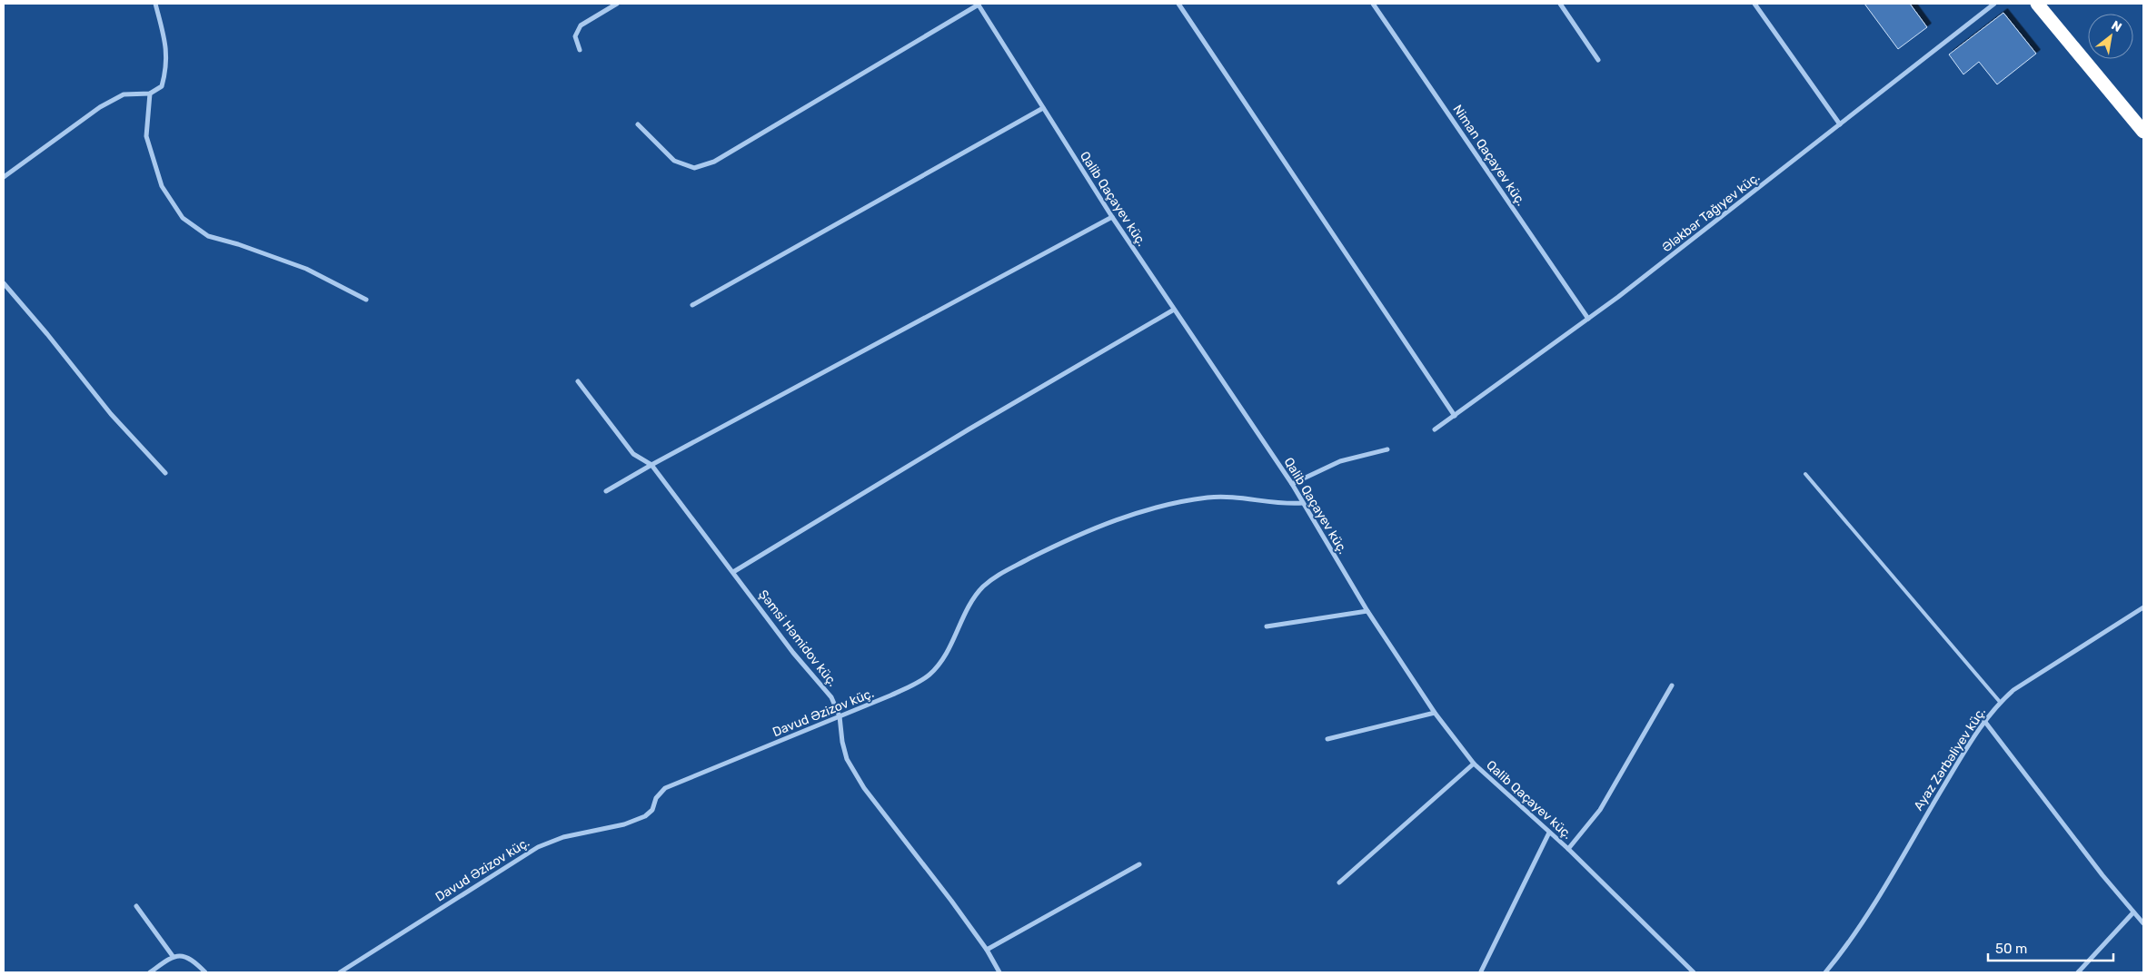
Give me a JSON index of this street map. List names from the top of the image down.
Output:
{
  "streets": {
    "street": [
      "Niman Qaçayev küç.",
      "Qalib Qaçayev küç.",
      "Ələkbər Tağıyev küç.",
      "Şəmsi Həmidov küç.",
      "Davud Əzizov küç.",
      "Ayaz Zərbəliyev küç."
    ]
  },
  "crossings": [
    ["Niman Qaçayev küç.", "Ələkbər Tağıyev küç."],
    ["Qalib Qaçayev küç.", "Davud Əzizov küç."],
    ["Şəmsi Həmidov küç.", "Davud Əzizov küç."]
  ],
  "scale_bar": "50 m",
  "north": "top right"
}
